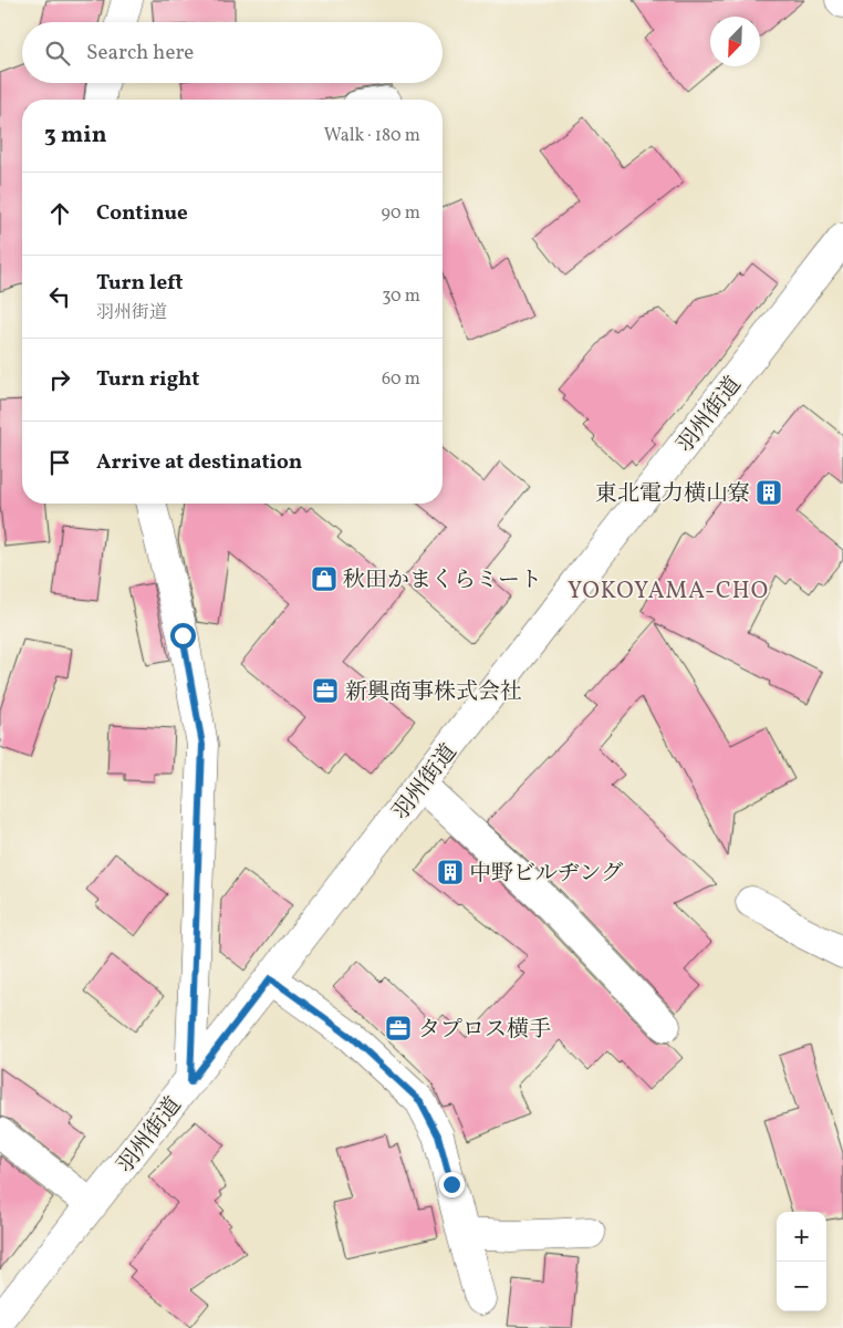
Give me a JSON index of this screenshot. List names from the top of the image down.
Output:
{
  "streets": {
    "street": ["羽州街道"]
  },
  "districts": ["YOKOYAMA-CHO"],
  "places": {
    "building": ["東北電力横山寮", "中野ビルヂング"],
    "shop": ["秋田かまくらミート"],
    "office": ["新興商事株式会社", "タプロス横手"]
  },
  "north": "bottom left",
  "page": {
    "search": "Search here",
    "heading": ["3 min", "Walk · 180 m"],
    "list": [
      ["Continue", "90 m"],
      ["Turn left", "羽州街道", "30 m"],
      ["Turn right", "60 m"],
      "Arrive at destination"
    ],
    "map_buttons": ["+", "−"]
  }
}
